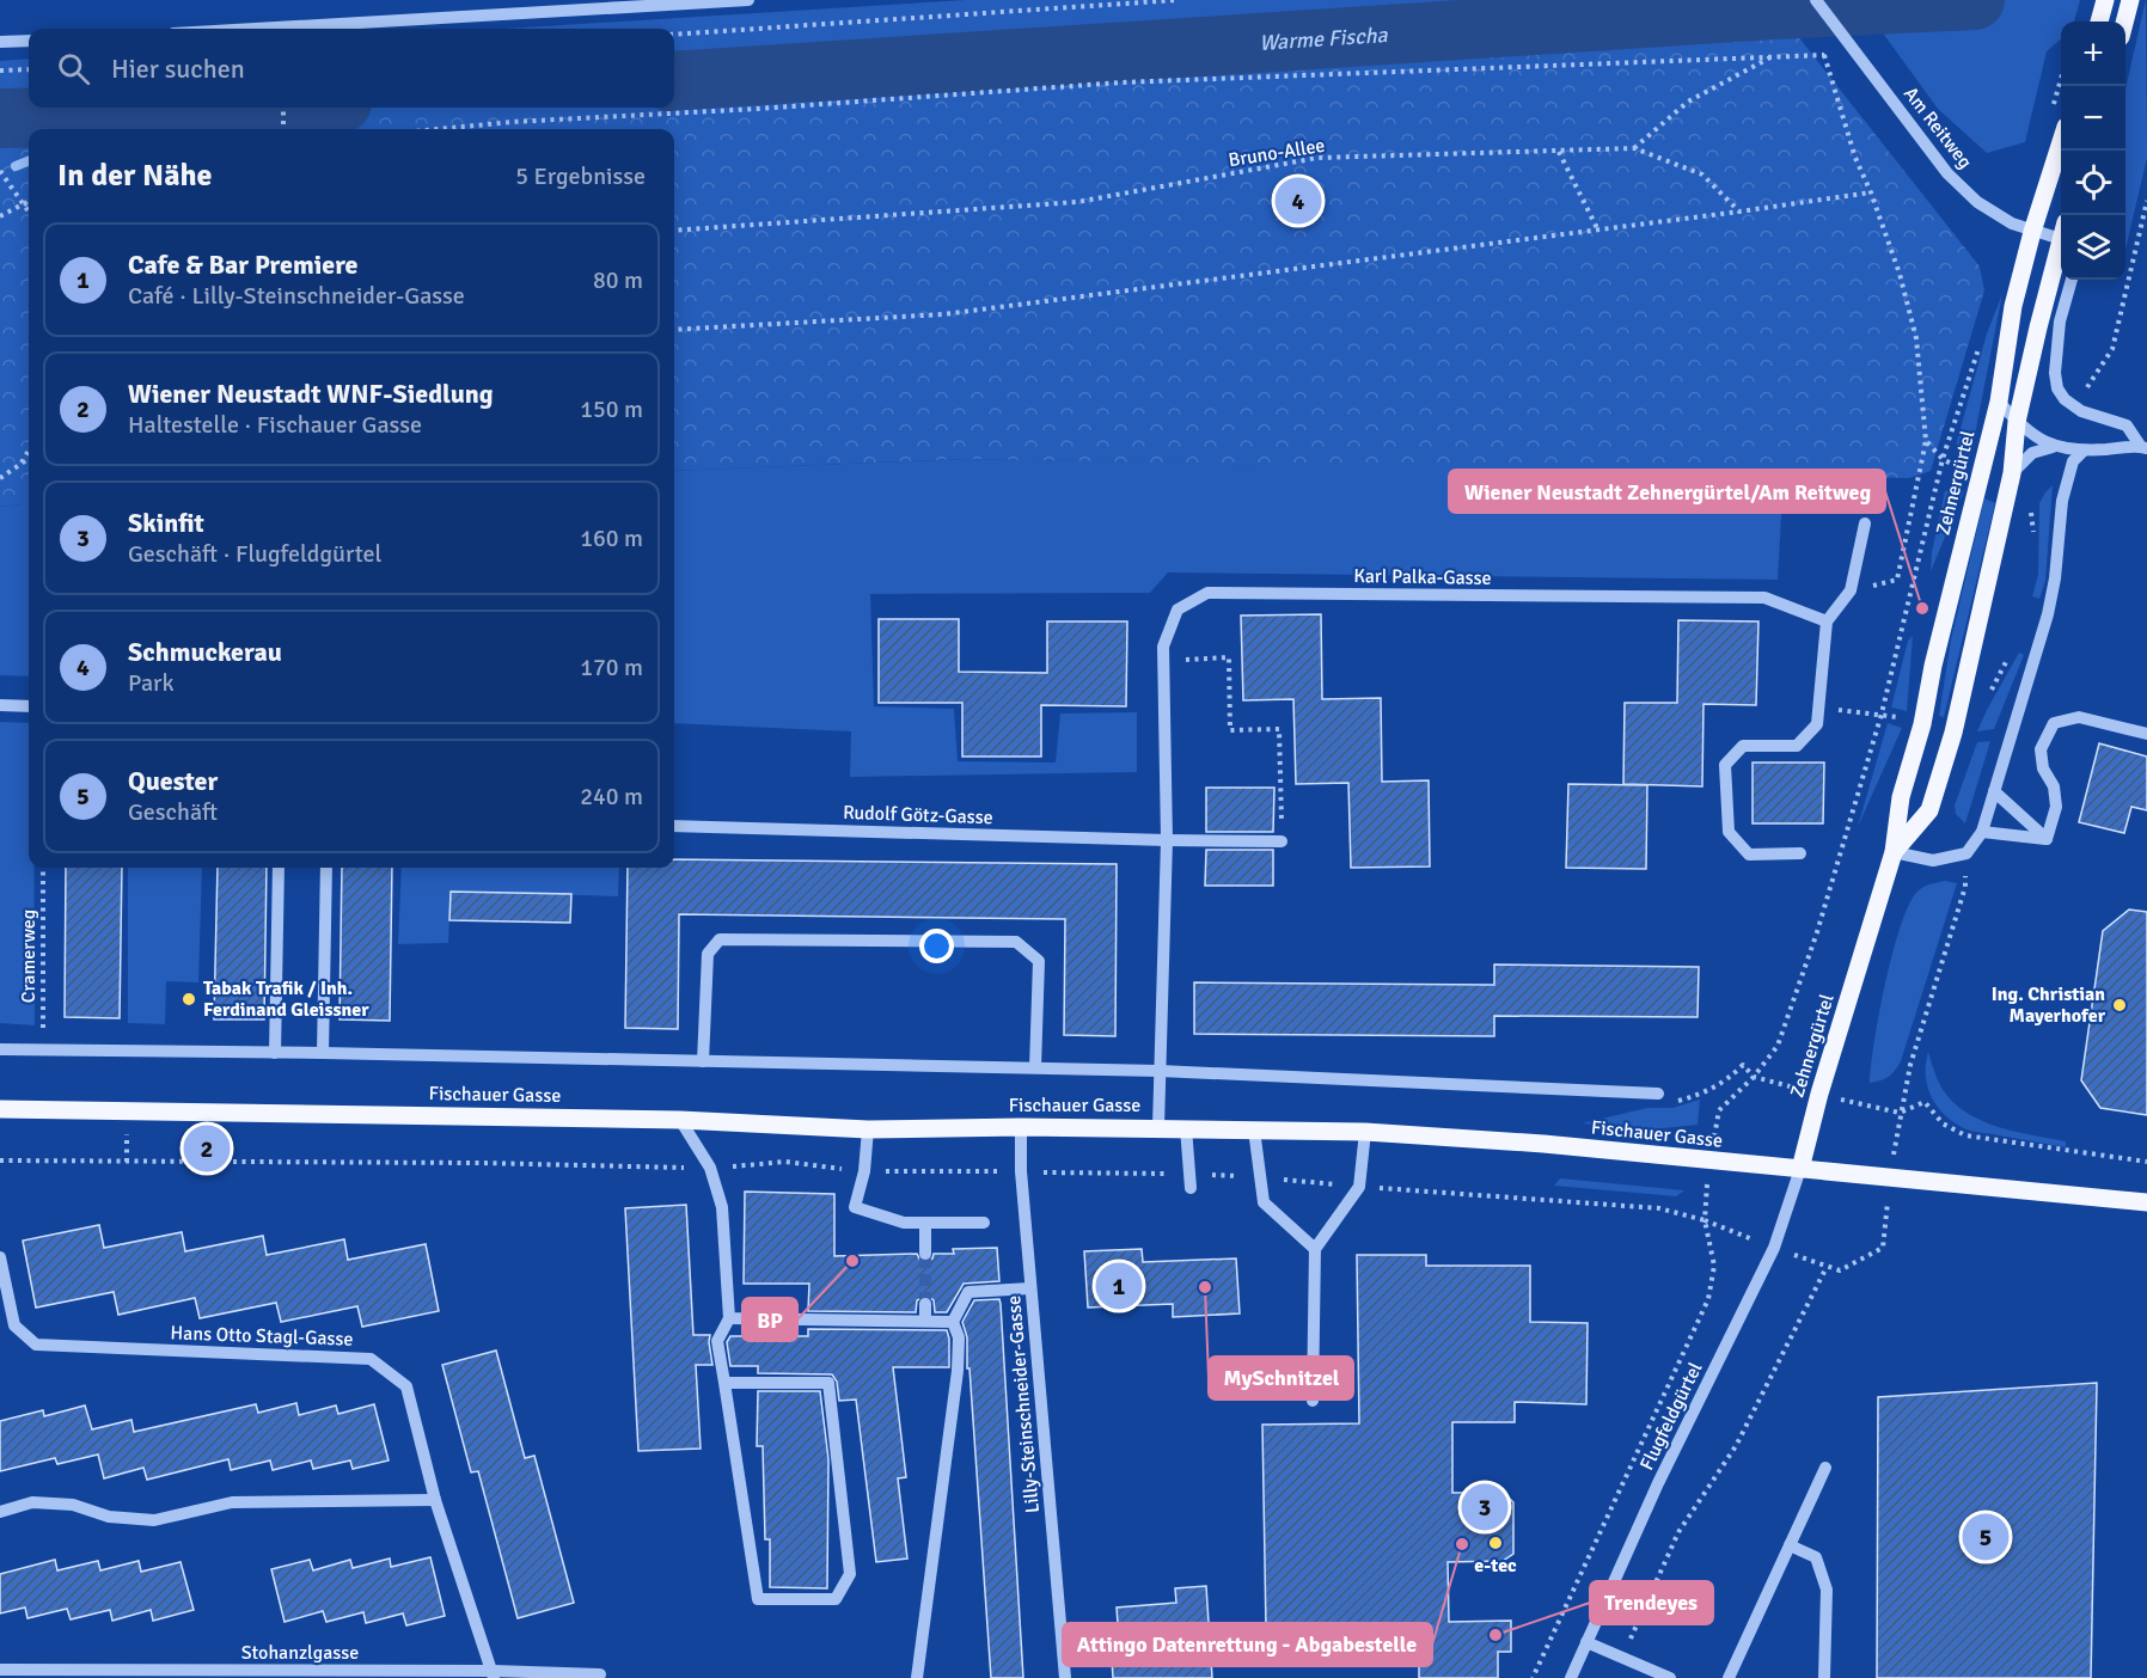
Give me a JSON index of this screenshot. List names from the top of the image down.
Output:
{
  "streets": {
    "main road": ["Zehnergürtel", "Fischauer Gasse"],
    "street": [
      "Am Reitweg",
      "Karl Palka-Gasse",
      "Rudolf Götz-Gasse",
      "Hans Otto Stagl-Gasse",
      "Lilly-Steinschneider-Gasse",
      "Flugfeldgürtel",
      "Stohanzlgasse"
    ],
    "path": ["Bruno-Allee", "Cramerweg"]
  },
  "crossings": [
    ["Am Reitweg", "Zehnergürtel"],
    ["Zehnergürtel", "Fischauer Gasse"],
    ["Zehnergürtel", "Flugfeldgürtel"],
    ["Karl Palka-Gasse", "Rudolf Götz-Gasse"],
    ["Karl Palka-Gasse", "Fischauer Gasse"],
    ["Fischauer Gasse", "Lilly-Steinschneider-Gasse"],
    ["Fischauer Gasse", "Flugfeldgürtel"],
    ["Hans Otto Stagl-Gasse", "Stohanzlgasse"]
  ],
  "water": ["Warme Fischa"],
  "places": [
    "Wiener Neustadt Zehnergürtel/Am Reitweg",
    "Tabak Trafik / Inh. Ferdinand Gleissner",
    "Ing. Christian Mayerhofer",
    "BP",
    "MySchnitzel",
    "e-tec",
    "Attingo Datenrettung - Abgabestelle",
    "Trendeyes"
  ],
  "page": {
    "map_buttons": ["+", "−"],
    "search": "Hier suchen",
    "heading": ["In der Nähe", "5 Ergebnisse"],
    "pins": [
      "4",
      "2",
      "1",
      "3",
      "5"
    ],
    "list": [
      {
        "mark": "1",
        "name": "Cafe & Bar Premiere",
        "note": "Café · Lilly-Steinschneider-Gasse",
        "value": "80 m"
      },
      {
        "mark": "2",
        "name": "Wiener Neustadt WNF-Siedlung",
        "note": "Haltestelle · Fischauer Gasse",
        "value": "150 m"
      },
      {
        "mark": "3",
        "name": "Skinfit",
        "note": "Geschäft · Flugfeldgürtel",
        "value": "160 m"
      },
      {
        "mark": "4",
        "name": "Schmuckerau",
        "note": "Park",
        "value": "170 m"
      },
      {
        "mark": "5",
        "name": "Quester",
        "note": "Geschäft",
        "value": "240 m"
      }
    ]
  }
}
